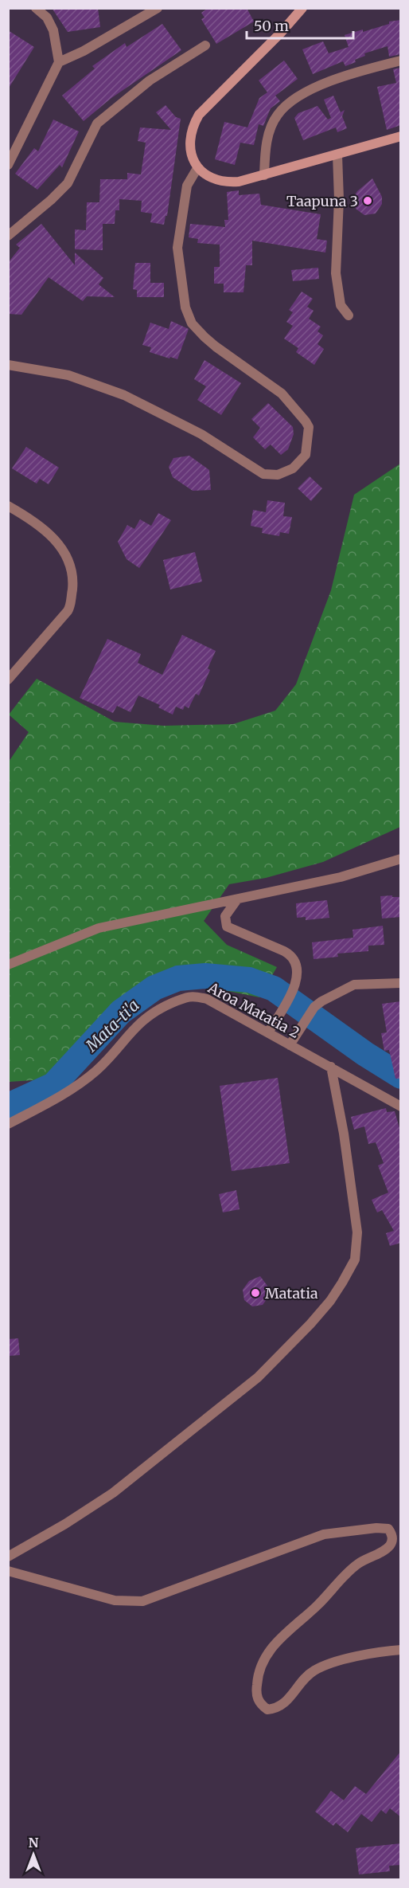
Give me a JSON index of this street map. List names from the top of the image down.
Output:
{
  "streets": {
    "street": ["Aroa Matatia 2"]
  },
  "water": ["Mata-ti'a"],
  "places": ["Taapuna 3", "Matatia"],
  "scale_bar": "50 m",
  "north": "top"
}
